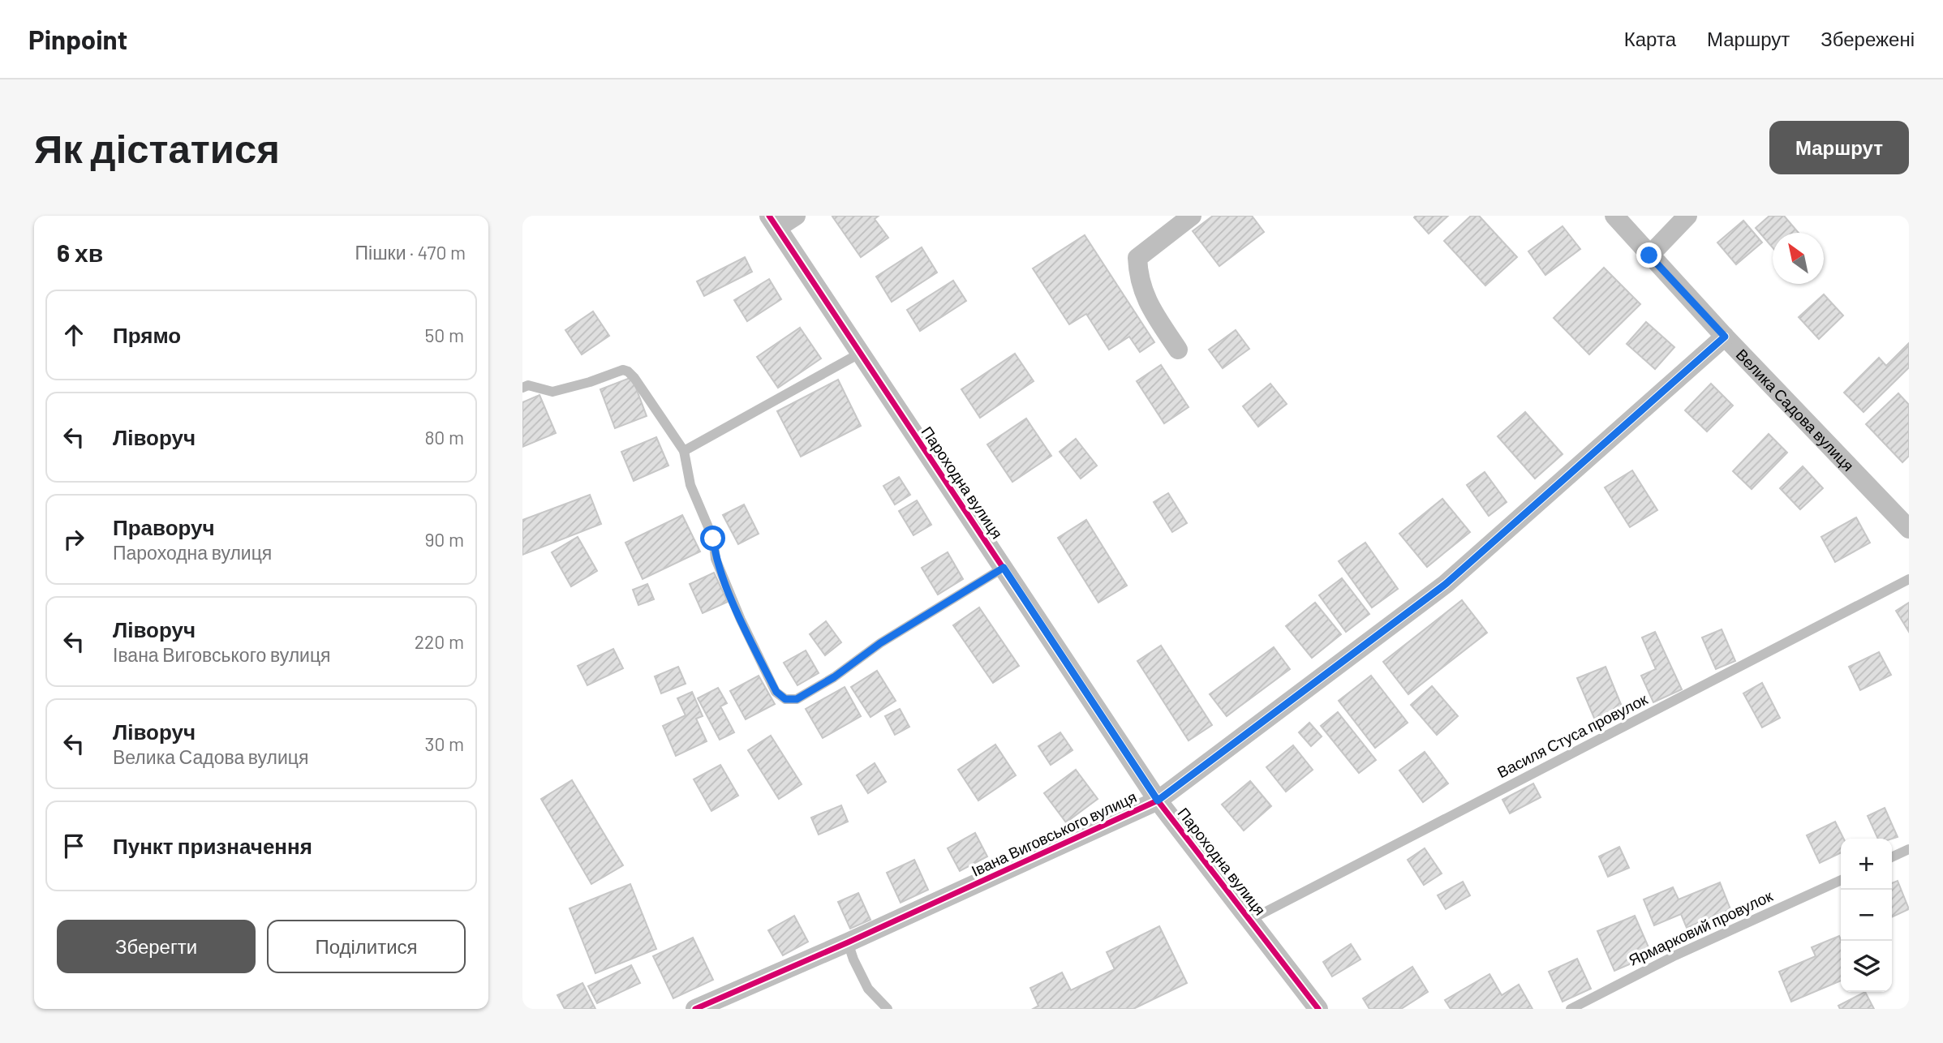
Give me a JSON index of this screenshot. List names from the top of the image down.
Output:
{
  "streets": {
    "street": ["Велика Садова вулиця", "Пароходна вулиця", "Івана Виговського вулиця"],
    "lane": ["Василя Стуса провулок", "Ярмарковий провулок"]
  },
  "crossings": [
    ["Велика Садова вулиця", "Івана Виговського вулиця"],
    ["Пароходна вулиця", "Василя Стуса провулок"],
    ["Пароходна вулиця", "Івана Виговського вулиця"]
  ],
  "north": "top left",
  "page": {
    "header": "Pinpoint",
    "nav": ["Карта", "Маршрут", "Збережені"],
    "buttons": [
      "Маршрут",
      ["Зберегти", "Поділитися"]
    ],
    "title": "Як дістатися",
    "heading": ["6 хв", "Пішки · 470 m"],
    "list": [
      ["Прямо", "50 m"],
      ["Ліворуч", "80 m"],
      ["Праворуч", "Пароходна вулиця", "90 m"],
      ["Ліворуч", "Івана Виговського вулиця", "220 m"],
      ["Ліворуч", "Велика Садова вулиця", "30 m"],
      "Пункт призначення"
    ],
    "map_buttons": ["+", "−"]
  }
}
